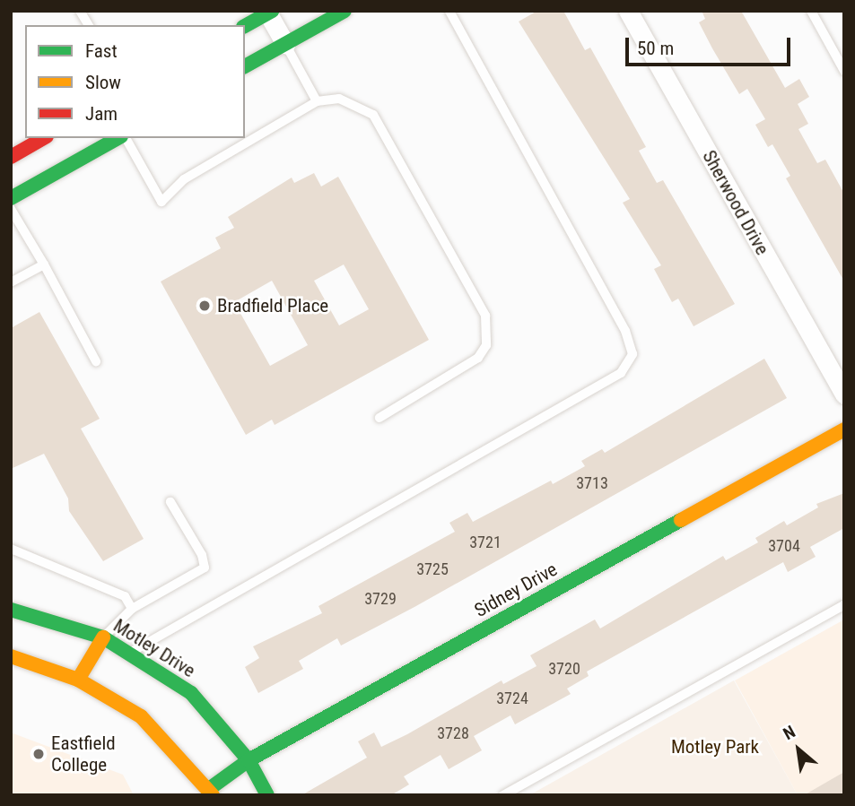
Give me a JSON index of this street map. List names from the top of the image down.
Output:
{
  "streets": {
    "main road": ["Sidney Drive", "Motley Drive"],
    "street": ["Sherwood Drive"]
  },
  "crossings": [
    ["Sidney Drive", "Motley Drive"]
  ],
  "parks": ["Motley Park"],
  "places": ["Bradfield Place", "Eastfield College"],
  "house_numbers": [
    "3713",
    "3721",
    "3704",
    "3725",
    "3729",
    "3720",
    "3724",
    "3728"
  ],
  "legend": ["Fast", "Slow", "Jam"],
  "scale_bar": "50 m",
  "north": "top left"
}
